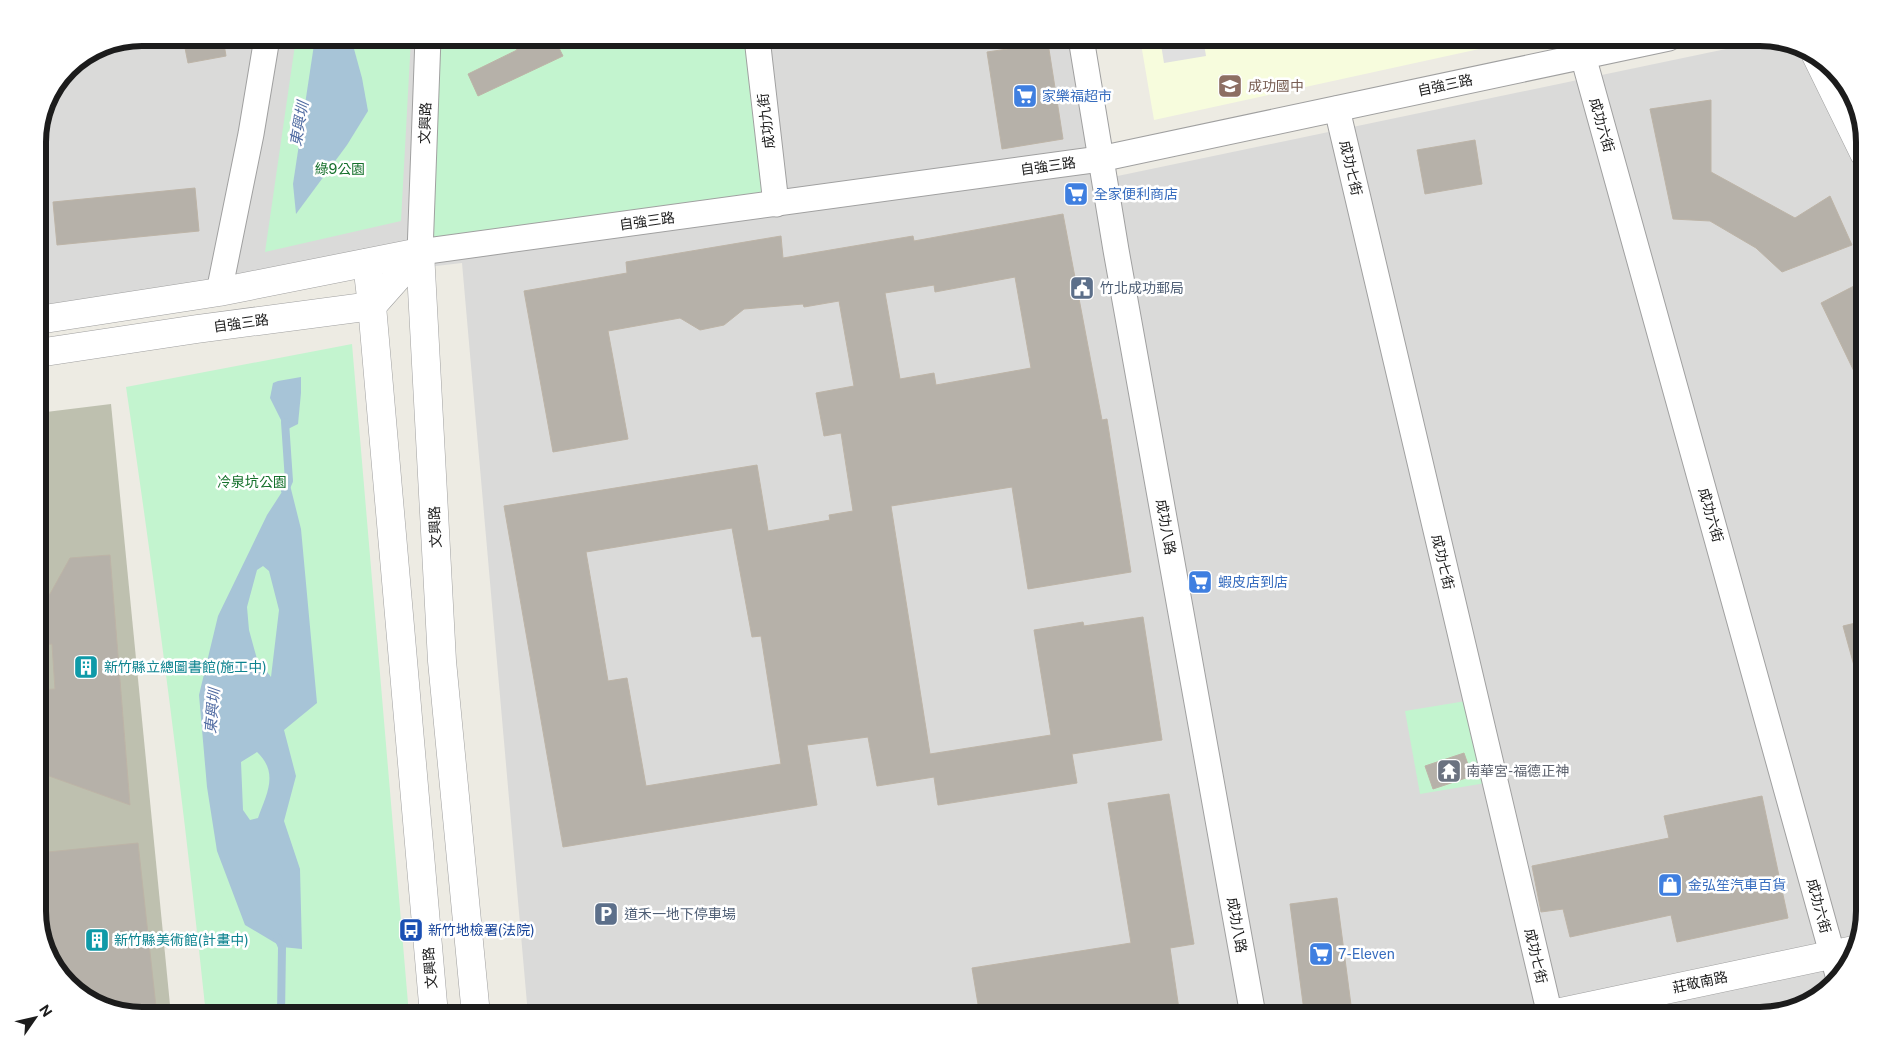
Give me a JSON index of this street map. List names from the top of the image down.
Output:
{
  "streets": {
    "street": [
      "自強三路",
      "成功九街",
      "文興路",
      "成功六街",
      "成功七街",
      "成功八路",
      "莊敬南路"
    ]
  },
  "crossings": [
    ["自強三路", "成功九街"],
    ["自強三路", "文興路"],
    ["自強三路", "成功六街"],
    ["自強三路", "成功七街"],
    ["自強三路", "成功八路"],
    ["成功六街", "莊敬南路"]
  ],
  "water": ["東興圳"],
  "parks": ["綠9公園", "冷泉坑公園"],
  "places": {
    "school or university": ["成功國中"],
    "supermarket": [
      "家樂福超市",
      "全家便利商店",
      "蝦皮店到店",
      "7-Eleven"
    ],
    "public building": ["竹北成功郵局"],
    "building": ["新竹縣立總圖書館(施工中)", "新竹縣美術館(計畫中)"],
    "temple": ["南華宮-福德正神"],
    "shop": ["金弘笙汽車百貨"],
    "parking": ["道禾一地下停車場"],
    "bus stop": ["新竹地檢署(法院)"]
  },
  "north": "top right"
}
